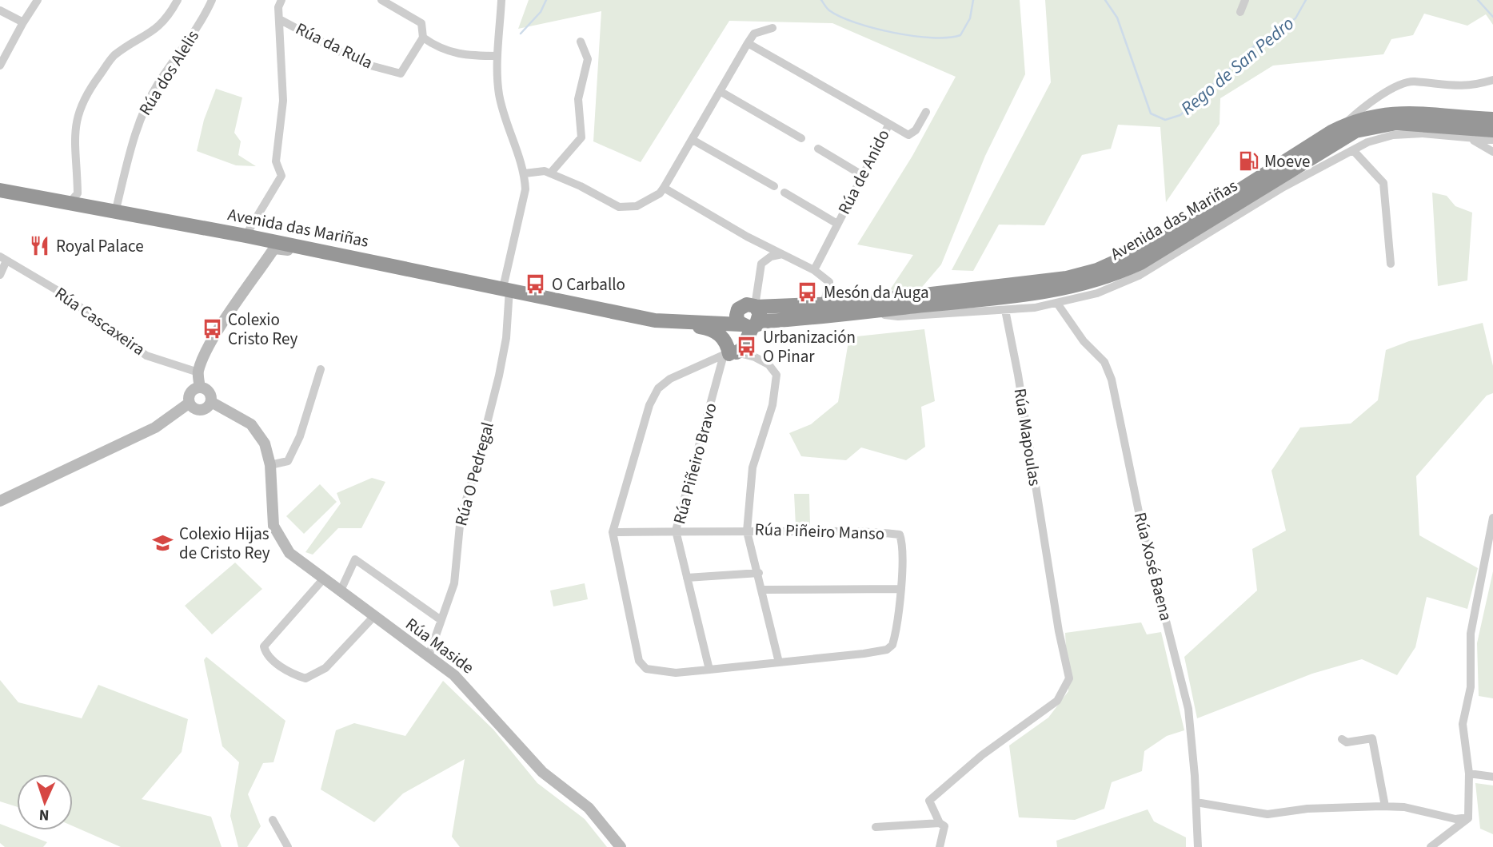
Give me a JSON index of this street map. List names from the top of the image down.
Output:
{
  "streets": {
    "highway": ["Avenida das Mariñas"],
    "street": [
      "Rúa da Rula",
      "Rúa dos Alelis",
      "Rúa de Anido",
      "Rúa Cascaxeira",
      "Rúa Mapoulas",
      "Rúa Piñeiro Bravo",
      "Rúa O Pedregal",
      "Rúa Piñeiro Manso",
      "Rúa Xosé Baena",
      "Rúa Maside"
    ]
  },
  "crossings": [
    ["Rúa da Rula", "Avenida das Mariñas"],
    ["Rúa dos Alelis", "Avenida das Mariñas"],
    ["Avenida das Mariñas", "Rúa Mapoulas"],
    ["Avenida das Mariñas", "Rúa O Pedregal"],
    ["Avenida das Mariñas", "Rúa Xosé Baena"],
    ["Rúa Piñeiro Bravo", "Rúa Piñeiro Manso"],
    ["Rúa O Pedregal", "Rúa Maside"]
  ],
  "water": ["Rego de San Pedro"],
  "places": {
    "fuel station": ["Moeve"],
    "restaurant": ["Royal Palace"],
    "bus stop": [
      "O Carballo",
      "Mesón da Auga",
      "Colexio Cristo Rey",
      "Urbanización O Pinar"
    ],
    "school or university": ["Colexio Hijas de Cristo Rey"]
  },
  "north": "bottom"
}
